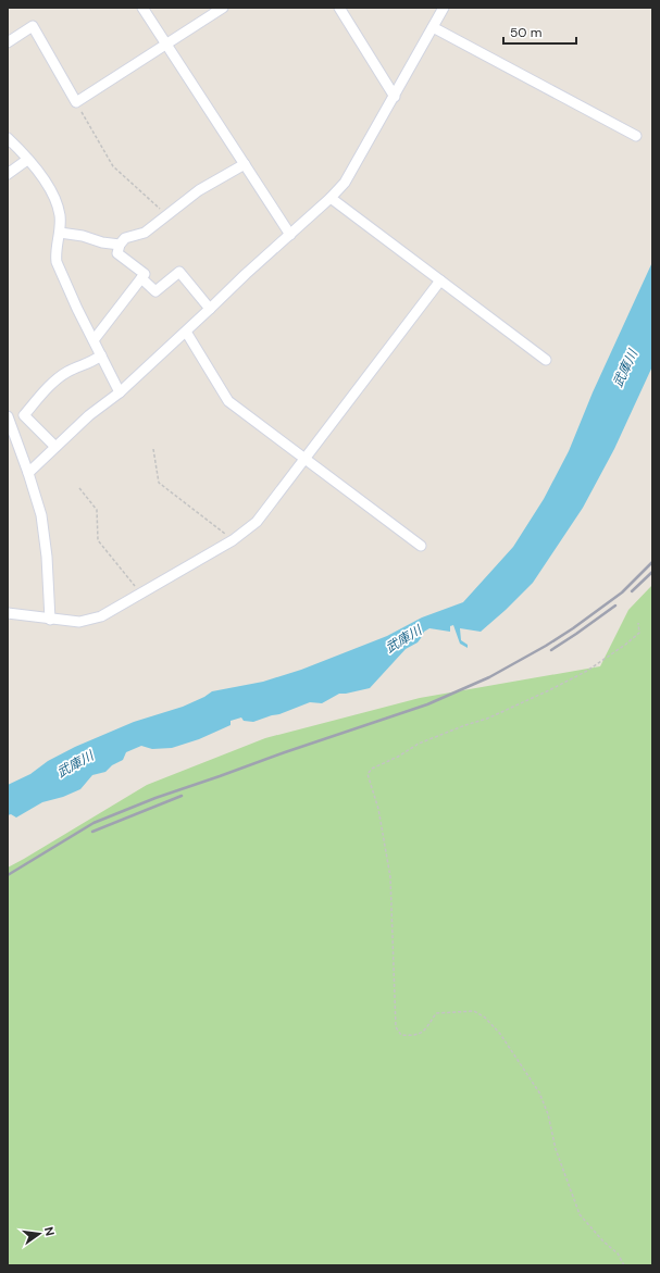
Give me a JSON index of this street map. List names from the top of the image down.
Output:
{
  "water": ["武庫川"],
  "scale_bar": "50 m",
  "north": "right"
}
